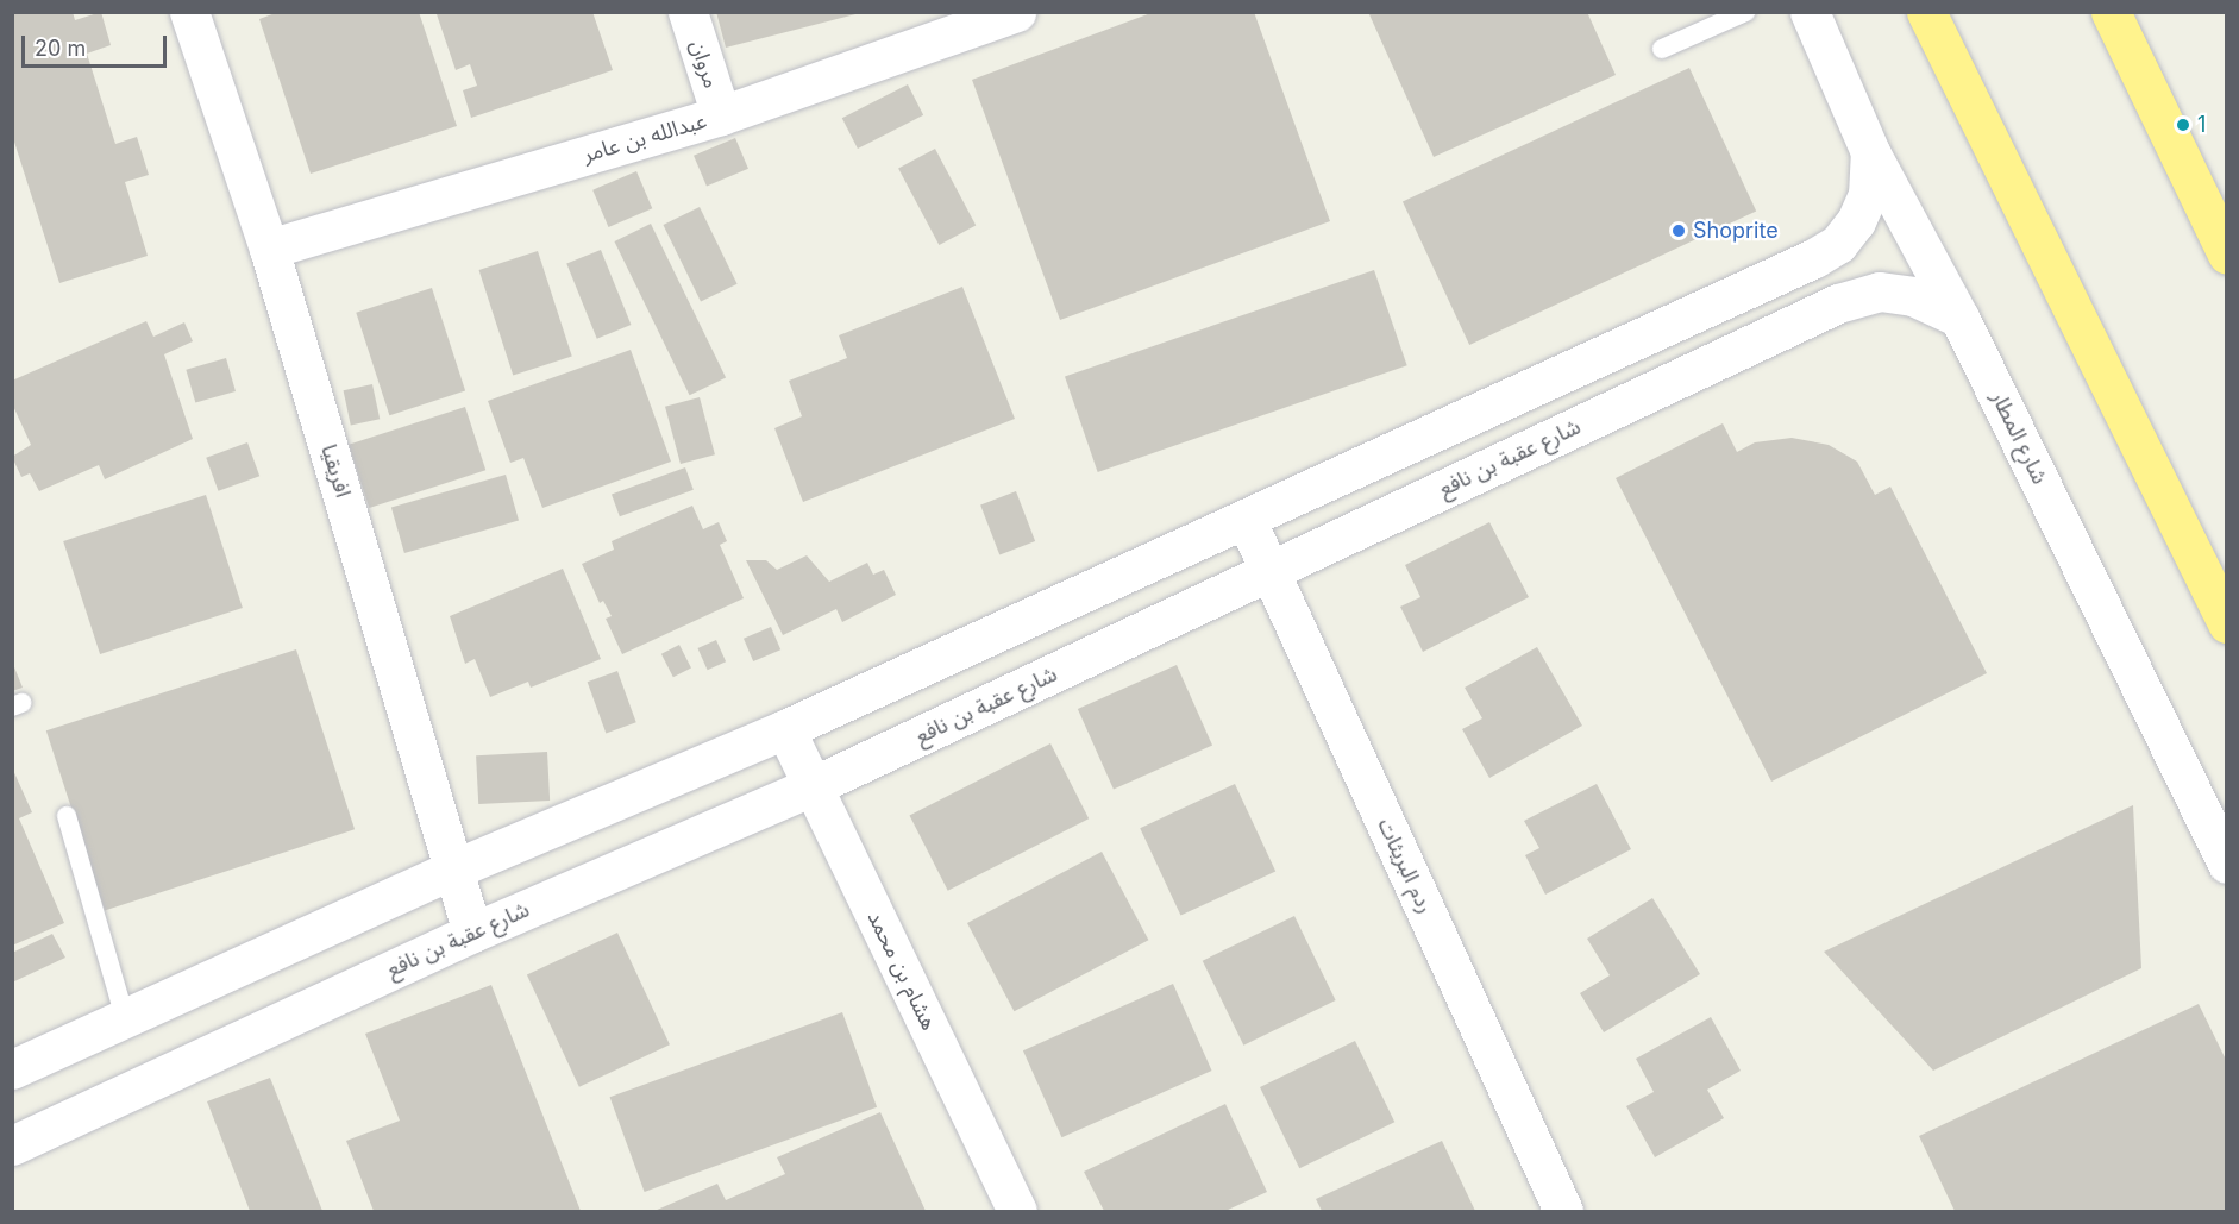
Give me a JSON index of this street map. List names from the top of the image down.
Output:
{
  "streets": {
    "street": [
      "مروان",
      "عبدالله بن عامر",
      "شارع المطار",
      "شارع عقبة بن نافع",
      "افريقيا",
      "ردم البريثات",
      "هشام بن محمد"
    ]
  },
  "crossings": [
    ["مروان", "عبدالله بن عامر"],
    ["عبدالله بن عامر", "افريقيا"],
    ["شارع المطار", "شارع عقبة بن نافع"],
    ["شارع عقبة بن نافع", "افريقيا"],
    ["شارع عقبة بن نافع", "ردم البريثات"],
    ["شارع عقبة بن نافع", "هشام بن محمد"]
  ],
  "places": ["1", "Shoprite"],
  "scale_bar": "20 m"
}
